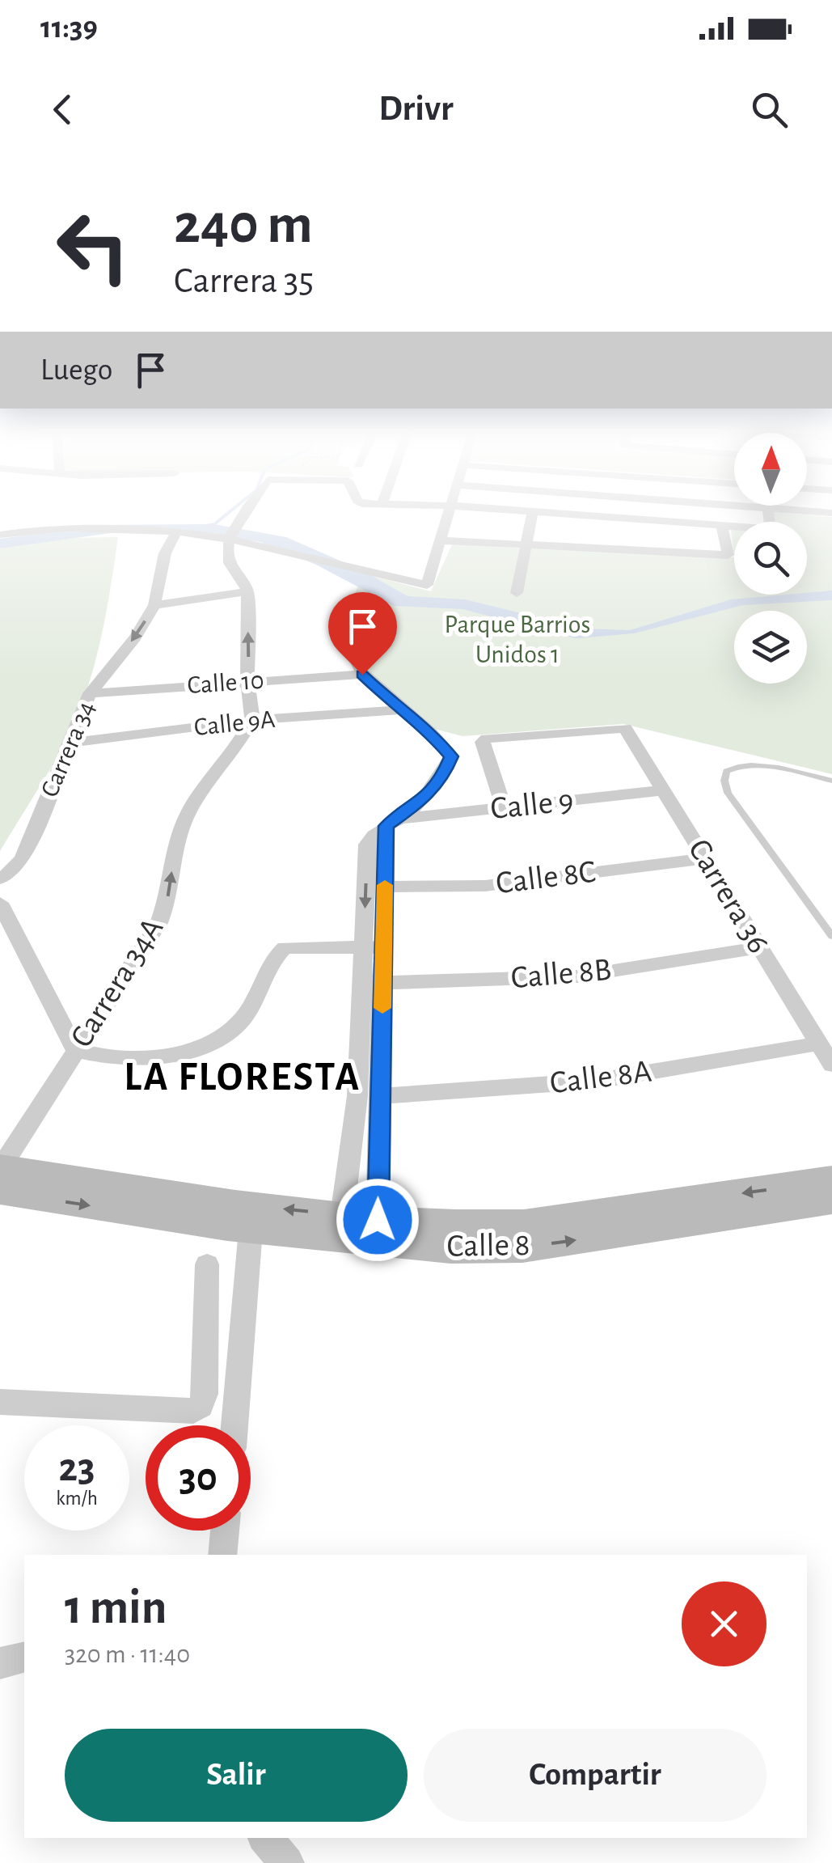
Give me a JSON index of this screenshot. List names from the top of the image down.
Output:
{
  "streets": {
    "main road": ["Calle 8"],
    "street": [
      "Calle 10",
      "Calle 9A",
      "Carrera 34",
      "Calle 9",
      "Calle 8C",
      "Carrera 36",
      "Calle 8B",
      "Carrera 34A",
      "Calle 8A"
    ]
  },
  "crossings": [
    ["Calle 10", "Carrera 34"],
    ["Calle 9A", "Carrera 34"],
    ["Calle 9A", "Carrera 34A"],
    ["Calle 9", "Carrera 36"],
    ["Calle 8C", "Carrera 36"],
    ["Carrera 36", "Calle 8B"],
    ["Carrera 36", "Calle 8A"],
    ["Carrera 34A", "Calle 8"]
  ],
  "one_way": ["Carrera 34A"],
  "districts": ["LA FLORESTA"],
  "parks": ["Parque Barrios Unidos 1"],
  "north": "top",
  "page": {
    "status": "11:39",
    "header": "Drivr",
    "turn": ["240 m", "Carrera 35"],
    "then": "Luego",
    "speed": "23 km/h",
    "limit": "30",
    "heading": ["1 min", "320 m · 11:40"],
    "buttons": ["Salir", "Compartir"]
  }
}
